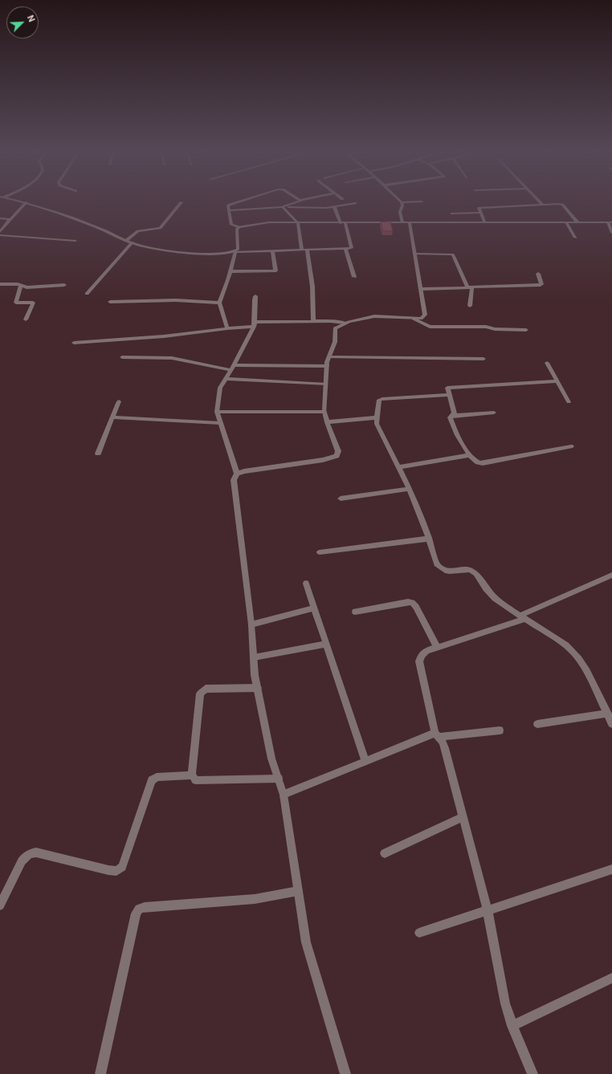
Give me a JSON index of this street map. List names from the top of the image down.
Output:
{
  "north": "top right"
}
